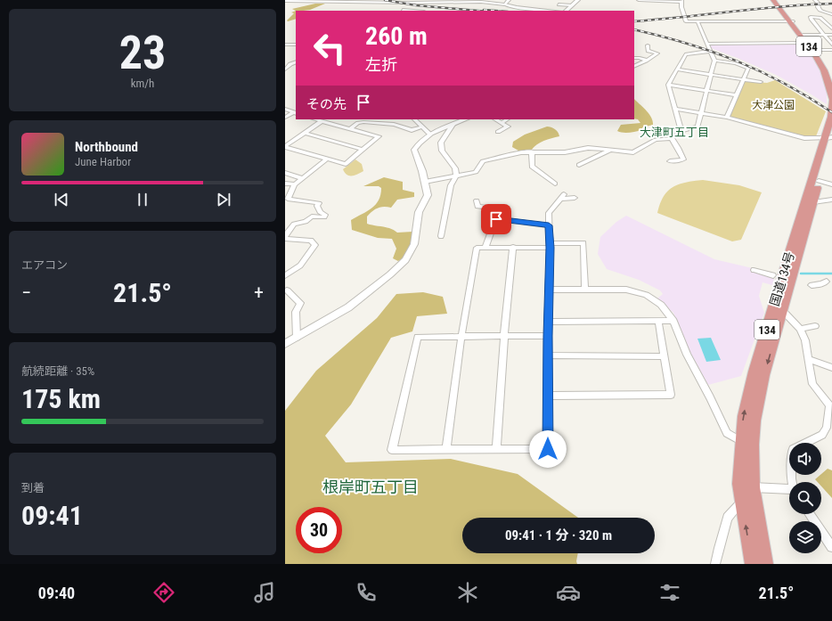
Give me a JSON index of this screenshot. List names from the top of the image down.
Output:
{
  "streets": {
    "highway": ["134", "国道134号"]
  },
  "districts": ["大津町五丁目", "根岸町五丁目"],
  "parks": ["大津公園"],
  "page": {
    "tile": [
      ["23", "km/h"],
      "エアコン",
      ["航続距離 · 35%", "175 km"],
      ["到着", "09:41"]
    ],
    "turn": ["260 m", "左折"],
    "then": "その先",
    "song": ["Northbound", "June Harbor"],
    "heat": ["−", "21.5°", "+"],
    "limit": "30",
    "trip": "09:41 · 1 分 · 320 m",
    "tabs": ["09:40", "21.5°"]
  }
}
